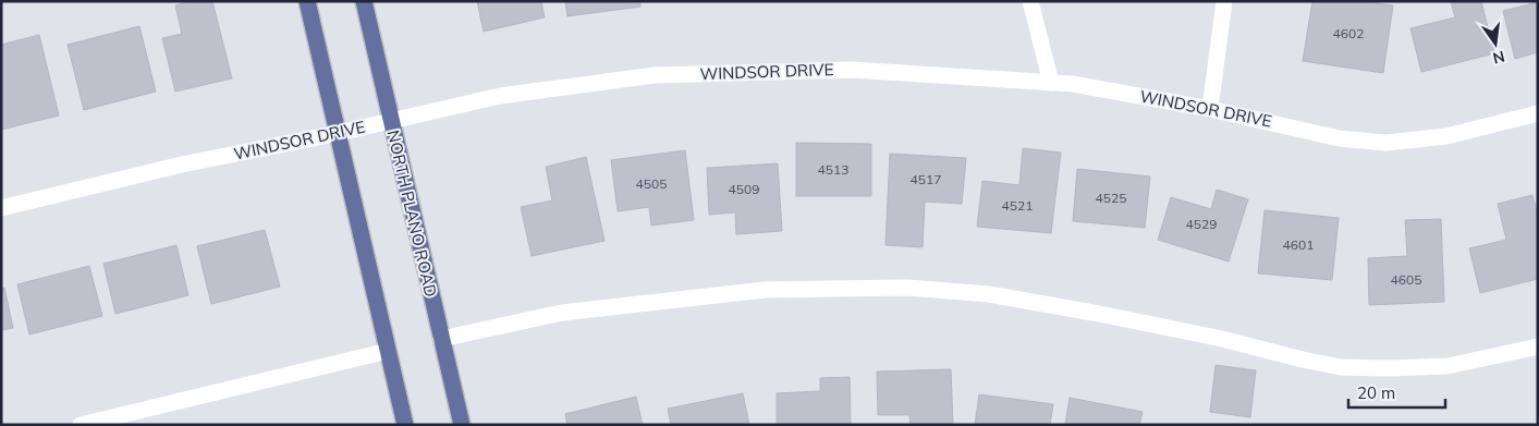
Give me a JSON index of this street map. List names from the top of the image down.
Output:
{
  "streets": {
    "main road": ["NORTH PLANO ROAD"],
    "street": ["WINDSOR DRIVE"]
  },
  "crossings": [
    ["WINDSOR DRIVE", "NORTH PLANO ROAD"]
  ],
  "house_numbers": [
    "4602",
    "4513",
    "4517",
    "4505",
    "4509",
    "4525",
    "4521",
    "4529",
    "4601",
    "4605"
  ],
  "scale_bar": "20 m",
  "north": "bottom"
}
